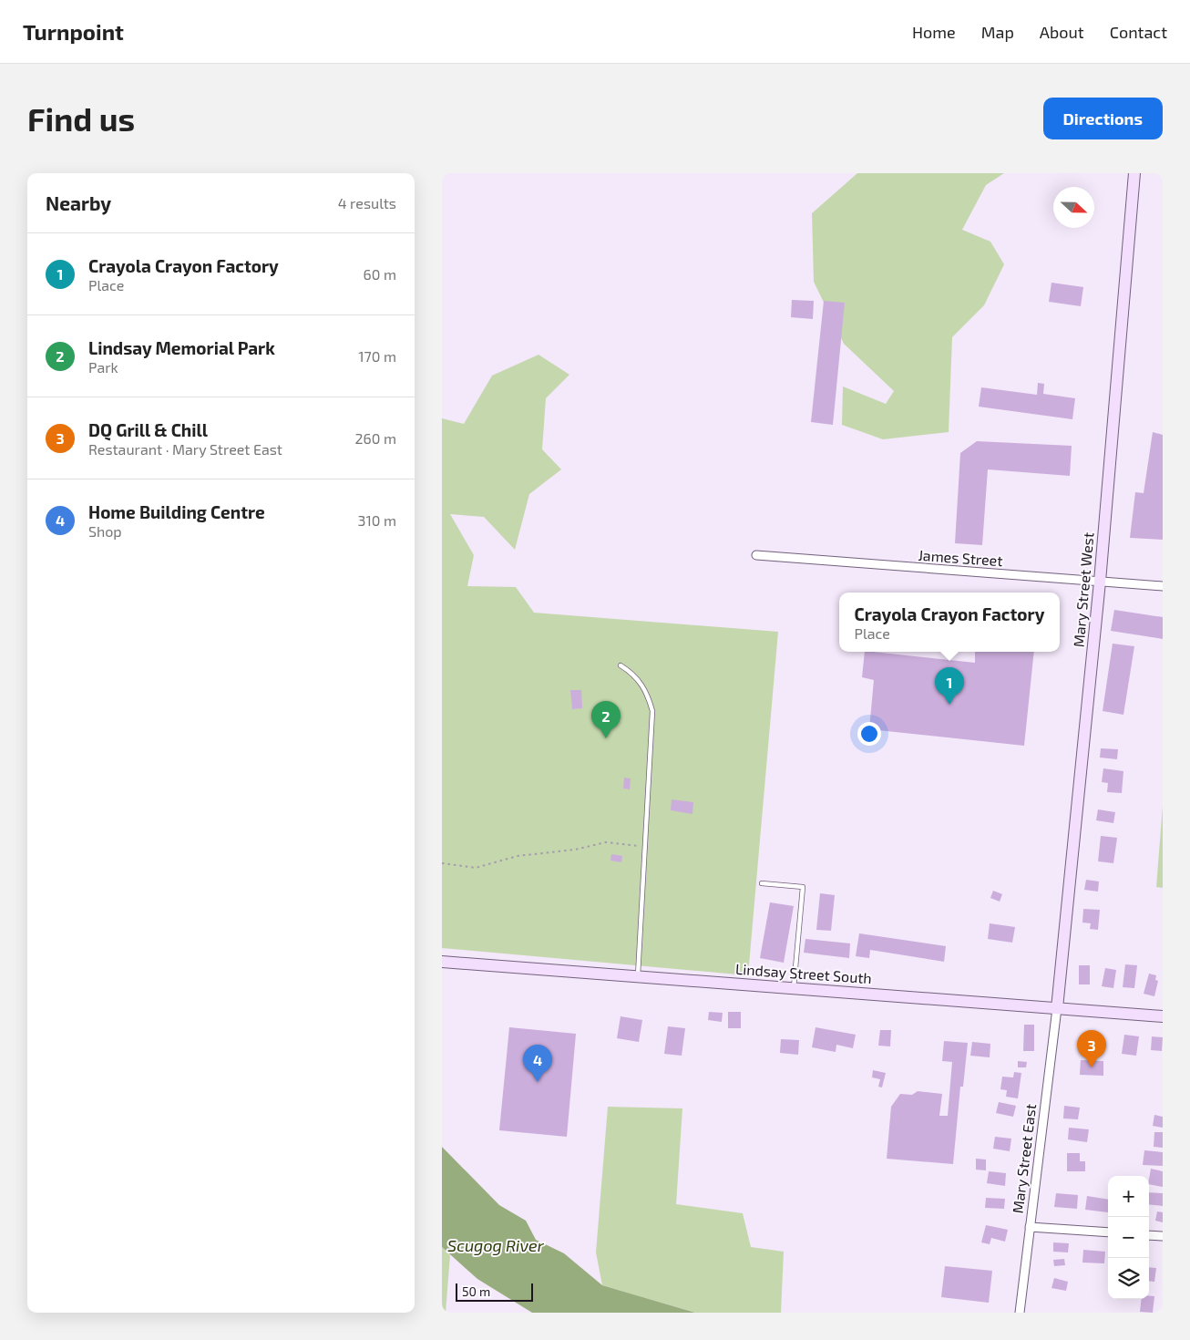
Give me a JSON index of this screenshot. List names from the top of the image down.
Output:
{
  "streets": {
    "street": [
      "James Street",
      "Mary Street West",
      "Lindsay Street South",
      "Mary Street East"
    ]
  },
  "crossings": [
    ["James Street", "Mary Street West"],
    ["Mary Street West", "Lindsay Street South"],
    ["Mary Street West", "Mary Street East"],
    ["Lindsay Street South", "Mary Street East"]
  ],
  "water": ["Scugog River"],
  "scale_bar": "50 m",
  "north": "right",
  "page": {
    "header": "Turnpoint",
    "nav": [
      "Home",
      "Map",
      "About",
      "Contact"
    ],
    "buttons": "Directions",
    "title": "Find us",
    "heading": ["Nearby", "4 results"],
    "list": [
      {
        "mark": "1",
        "name": "Crayola Crayon Factory",
        "note": "Place",
        "value": "60 m"
      },
      {
        "mark": "2",
        "name": "Lindsay Memorial Park",
        "note": "Park",
        "value": "170 m"
      },
      {
        "mark": "3",
        "name": "DQ Grill & Chill",
        "note": "Restaurant · Mary Street East",
        "value": "260 m"
      },
      {
        "mark": "4",
        "name": "Home Building Centre",
        "note": "Shop",
        "value": "310 m"
      }
    ],
    "popup": ["Crayola Crayon Factory", "Place"],
    "pins": [
      "1",
      "2",
      "3",
      "4"
    ],
    "map_buttons": ["+", "−"],
    "scale": "50 m"
  }
}
